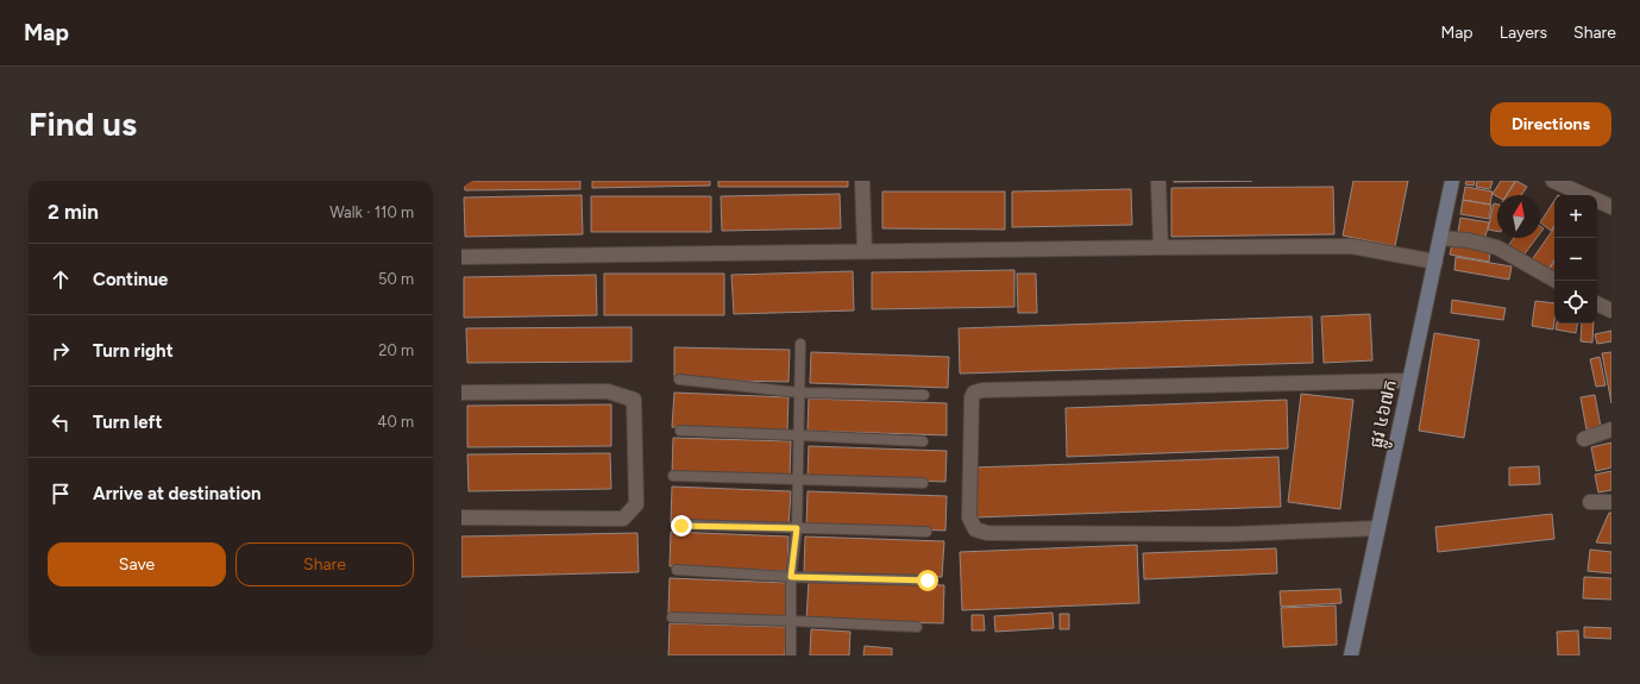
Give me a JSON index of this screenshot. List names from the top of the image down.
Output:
{
  "streets": {
    "street": ["ផ្លូវ ៤៦៧ក"]
  },
  "north": "top",
  "page": {
    "header": "Map",
    "nav": ["Map", "Layers", "Share"],
    "buttons": [
      "Directions",
      ["Save", "Share"]
    ],
    "title": "Find us",
    "heading": ["2 min", "Walk · 110 m"],
    "map_buttons": ["+", "−"],
    "list": [
      ["Continue", "50 m"],
      ["Turn right", "20 m"],
      ["Turn left", "40 m"],
      "Arrive at destination"
    ]
  }
}
